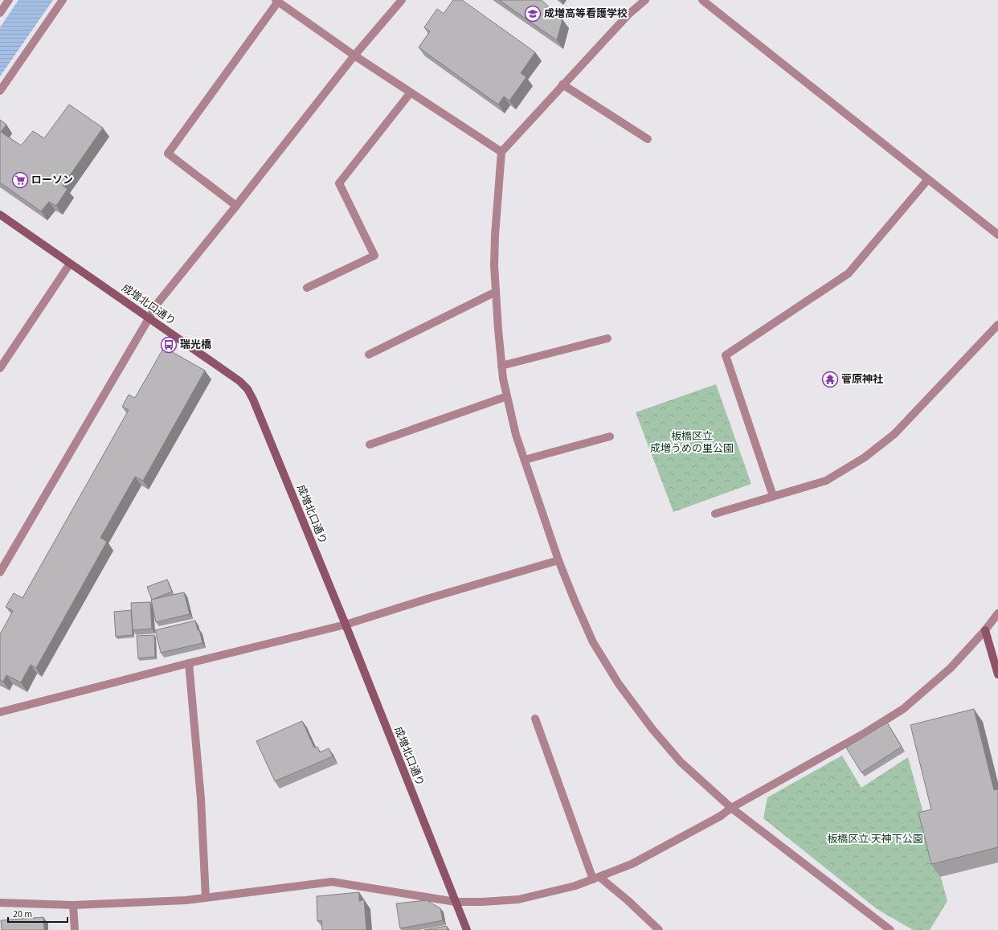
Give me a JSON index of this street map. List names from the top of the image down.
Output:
{
  "streets": {
    "street": ["成増北口通り"]
  },
  "parks": ["板橋区立 成増うめの里公園", "板橋区立 天神下公園"],
  "places": {
    "school or university": ["成増高等看護学校"],
    "supermarket": ["ローソン"],
    "bus stop": ["瑞光橋"],
    "temple": ["菅原神社"]
  },
  "scale_bar": "20 m"
}
